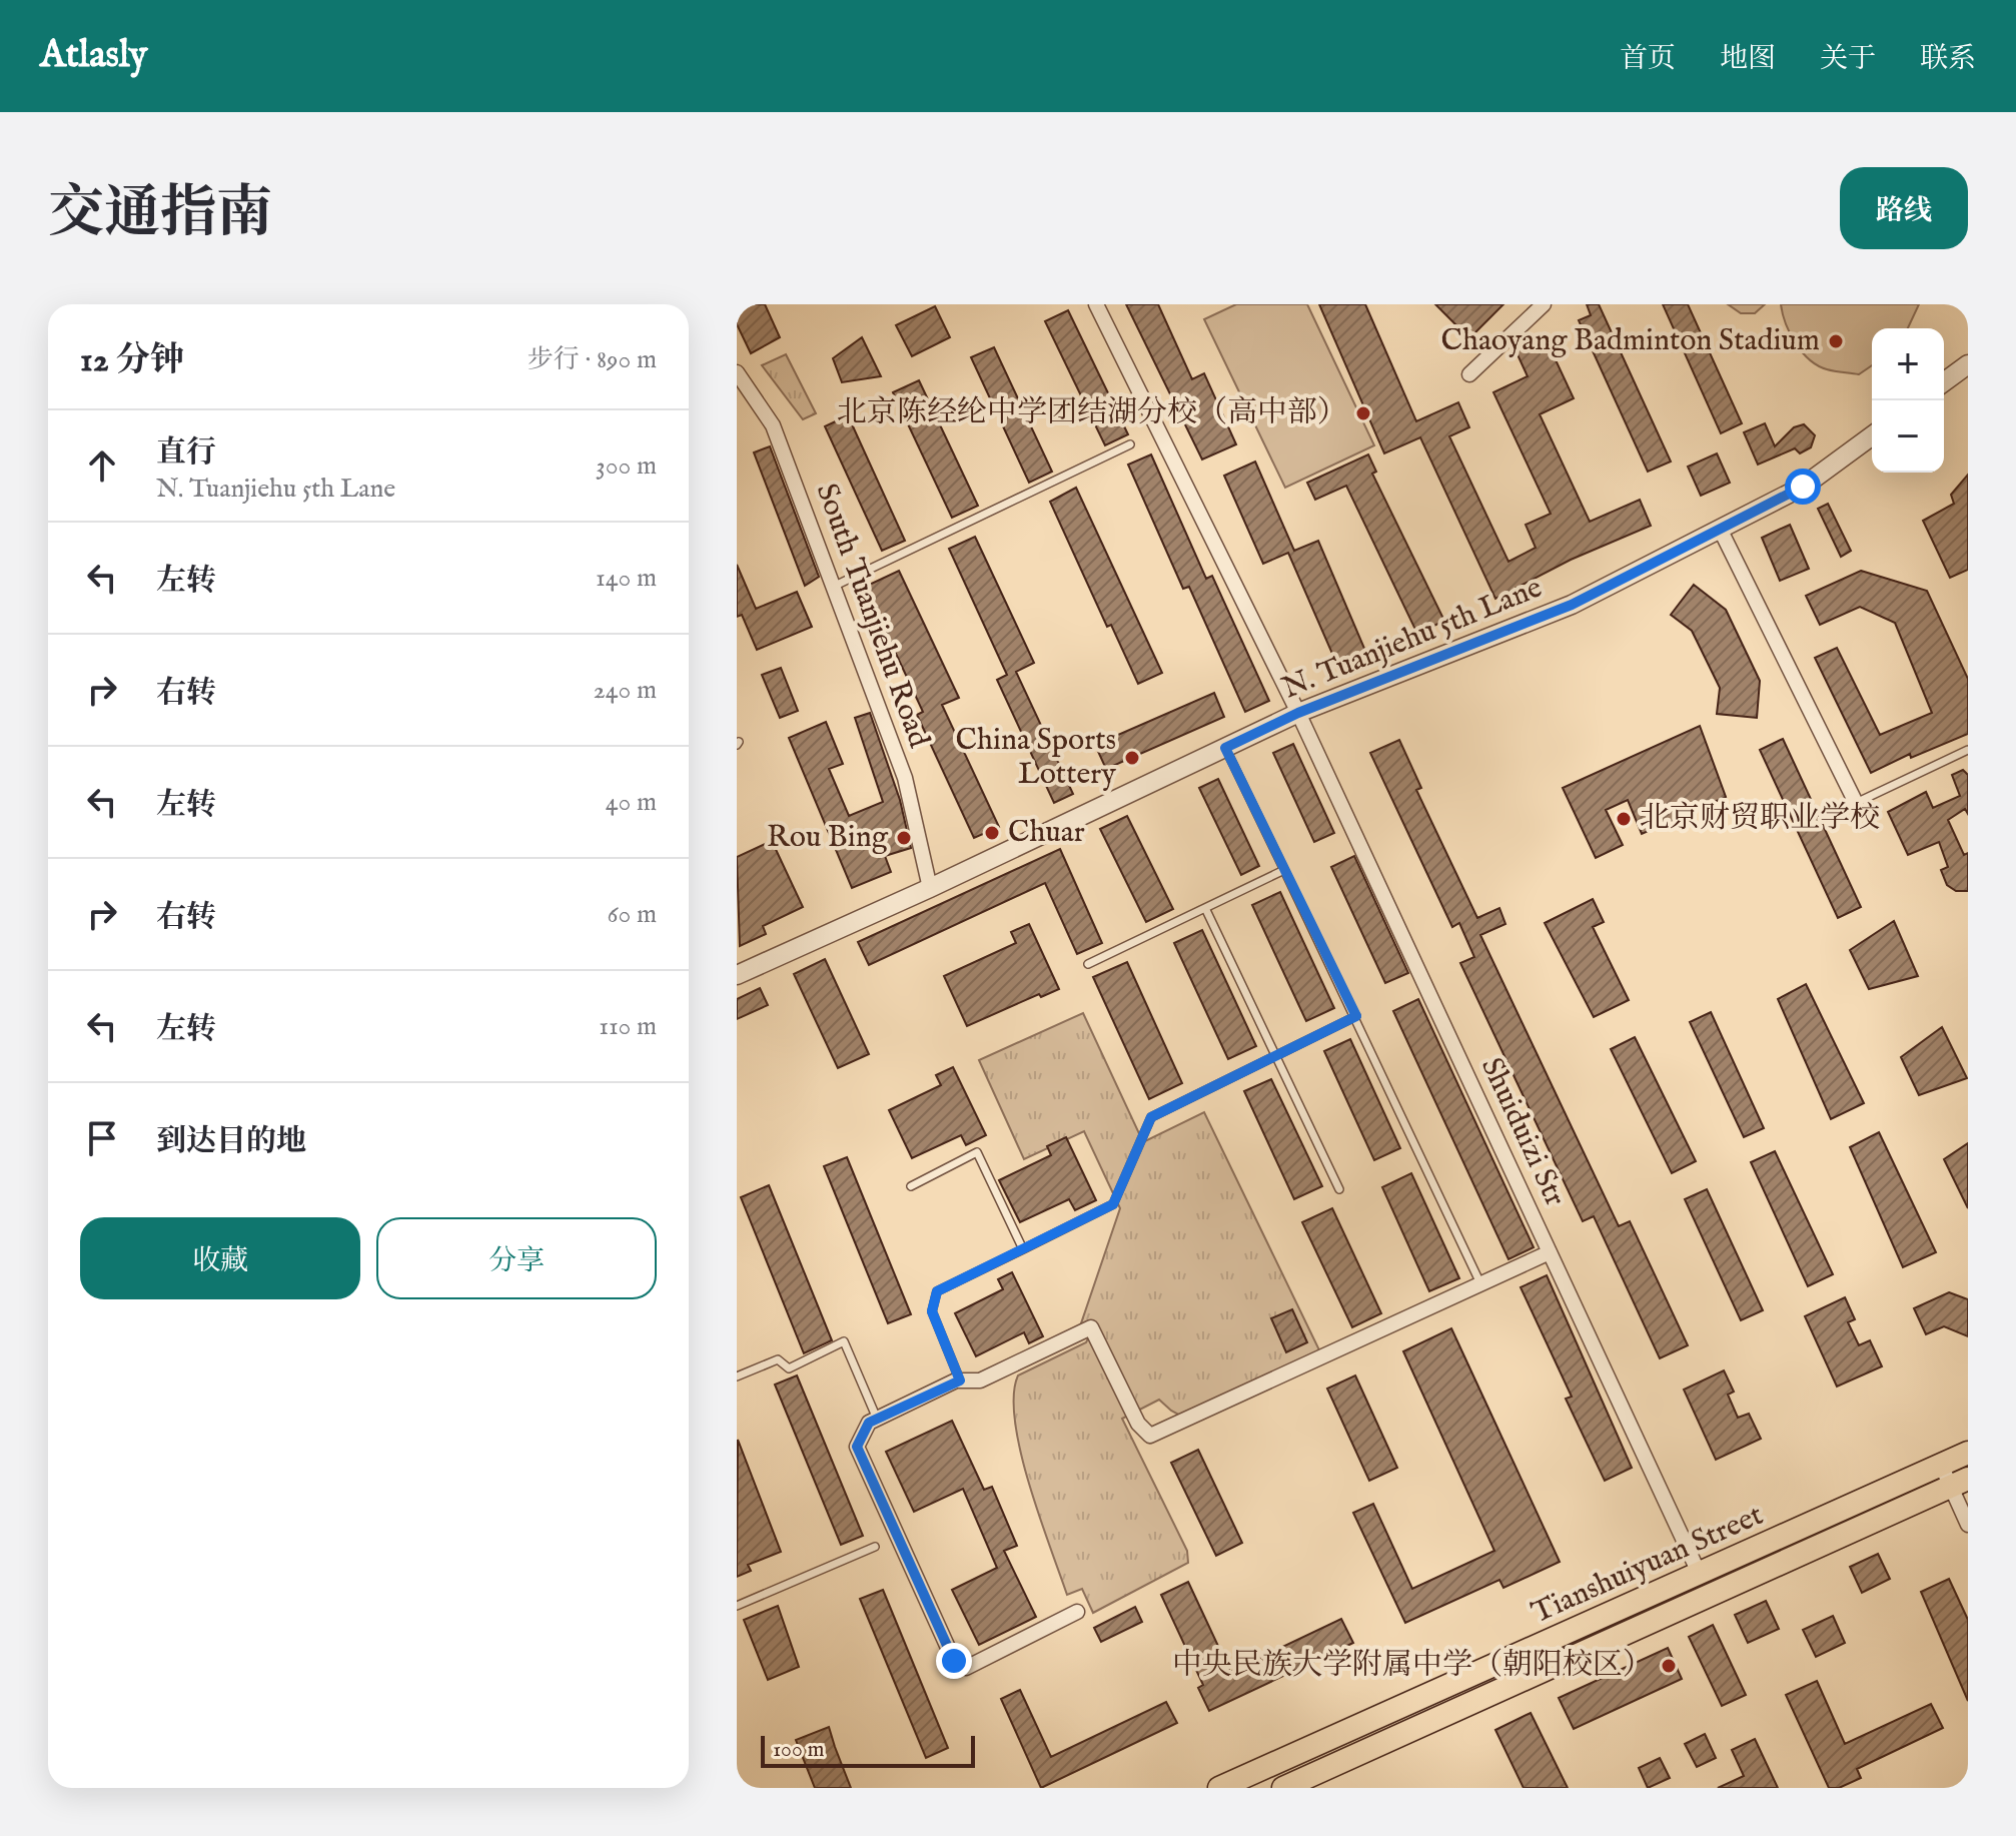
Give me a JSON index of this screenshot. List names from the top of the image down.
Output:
{
  "streets": {
    "main road": ["Tianshuiyuan Street"],
    "street": ["South Tuanjiehu Road", "N. Tuanjiehu 5th Lane", "Shuiduizi Str"]
  },
  "crossings": [
    ["South Tuanjiehu Road", "N. Tuanjiehu 5th Lane"],
    ["N. Tuanjiehu 5th Lane", "Shuiduizi Str"],
    ["Shuiduizi Str", "Tianshuiyuan Street"]
  ],
  "places": [
    "Chaoyang Badminton Stadium",
    "北京陈经纶中学团结湖分校（高中部）",
    "China Sports Lottery",
    "北京财贸职业学校",
    "Chuar",
    "Rou Bing",
    "中央民族大学附属中学（朝阳校区）"
  ],
  "scale_bar": "100 m",
  "page": {
    "header": "Atlasly",
    "nav": [
      "首页",
      "地图",
      "关于",
      "联系"
    ],
    "title": "交通指南",
    "buttons": [
      "路线",
      ["收藏", "分享"]
    ],
    "heading": ["12 分钟", "步行 · 890 m"],
    "map_buttons": ["+", "−"],
    "list": [
      ["直行", "N. Tuanjiehu 5th Lane", "300 m"],
      ["左转", "140 m"],
      ["右转", "240 m"],
      ["左转", "40 m"],
      ["右转", "60 m"],
      ["左转", "110 m"],
      "到达目的地"
    ],
    "scale": "100 m"
  }
}
